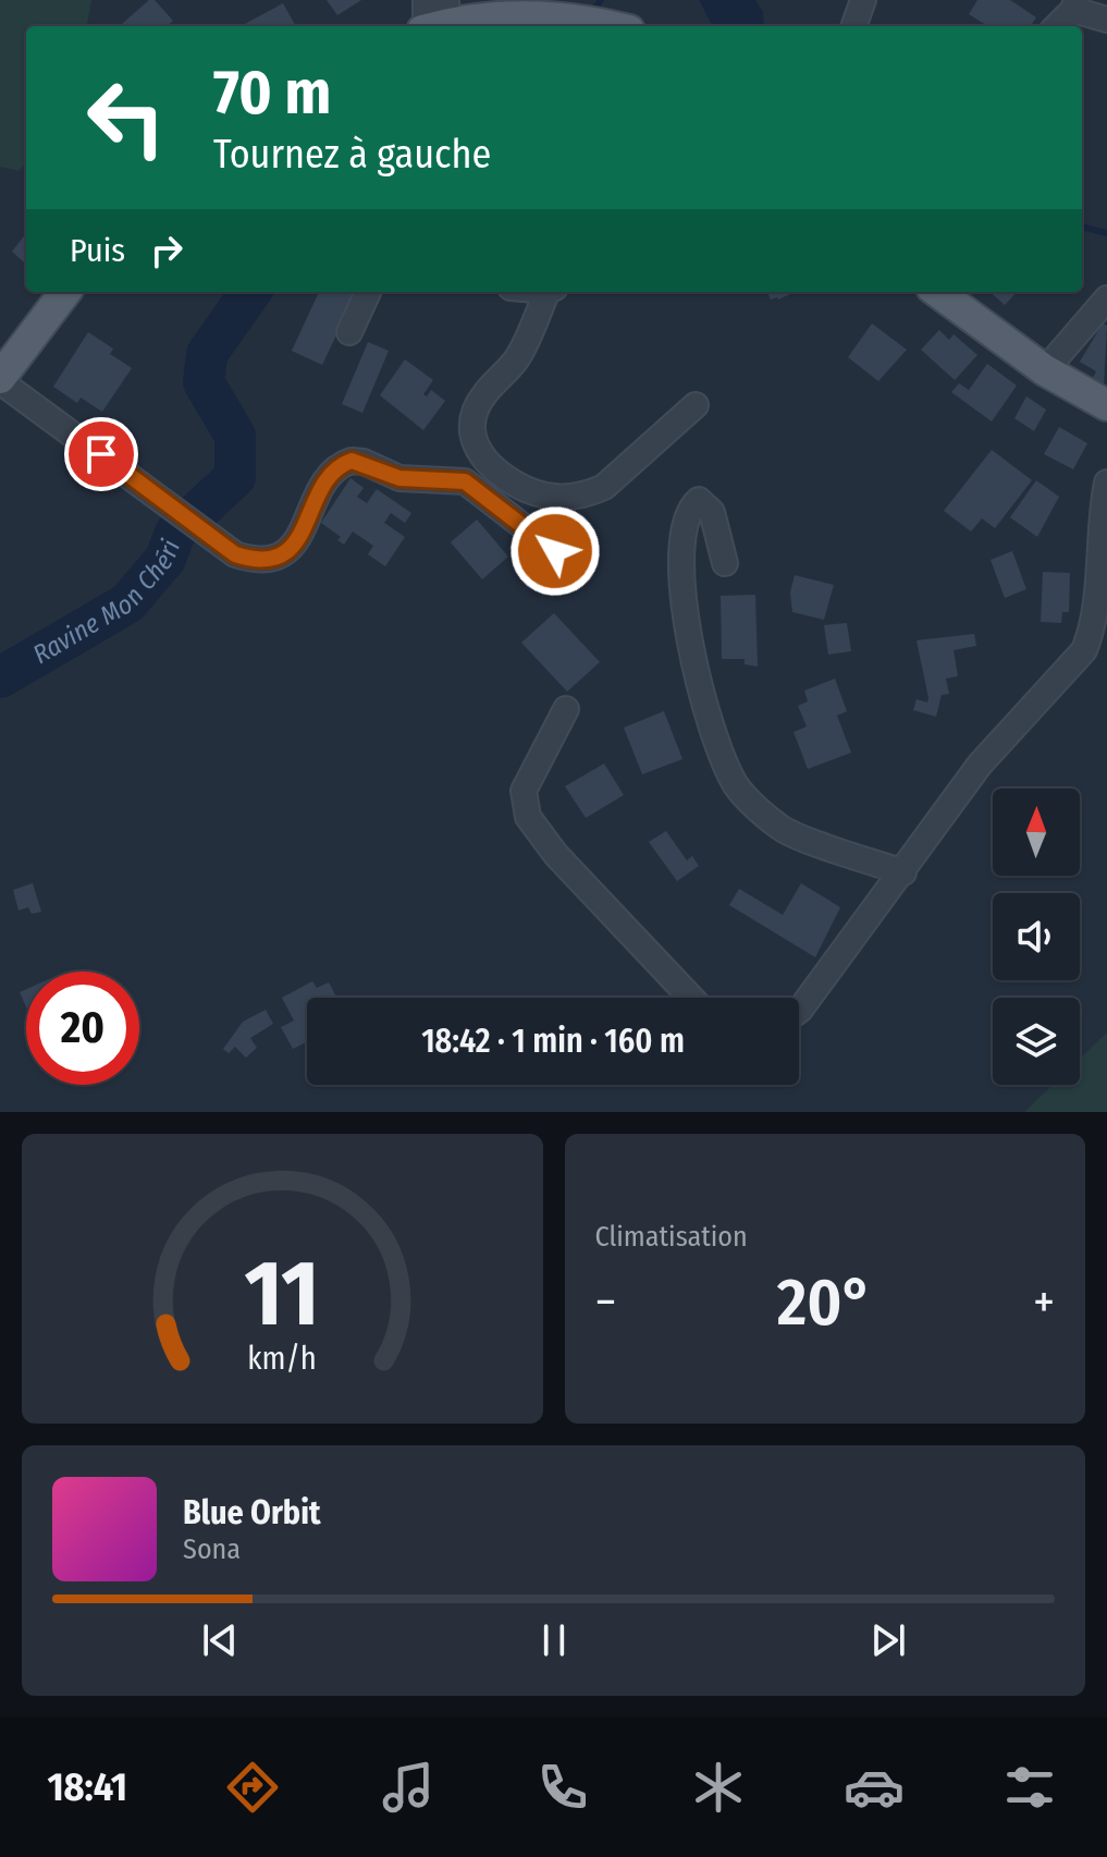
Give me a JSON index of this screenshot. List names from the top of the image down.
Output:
{
  "water": ["Ravine Mon Chéri"],
  "north": "top",
  "page": {
    "turn": ["70 m", "Tournez à gauche"],
    "then": "Puis",
    "limit": "20",
    "trip": "18:42 · 1 min · 160 m",
    "tile": "Climatisation",
    "heat": ["−", "20°", "+"],
    "song": ["Blue Orbit", "Sona"],
    "tabs": "18:41",
    "gauge": ["11", "km/h"]
  }
}
